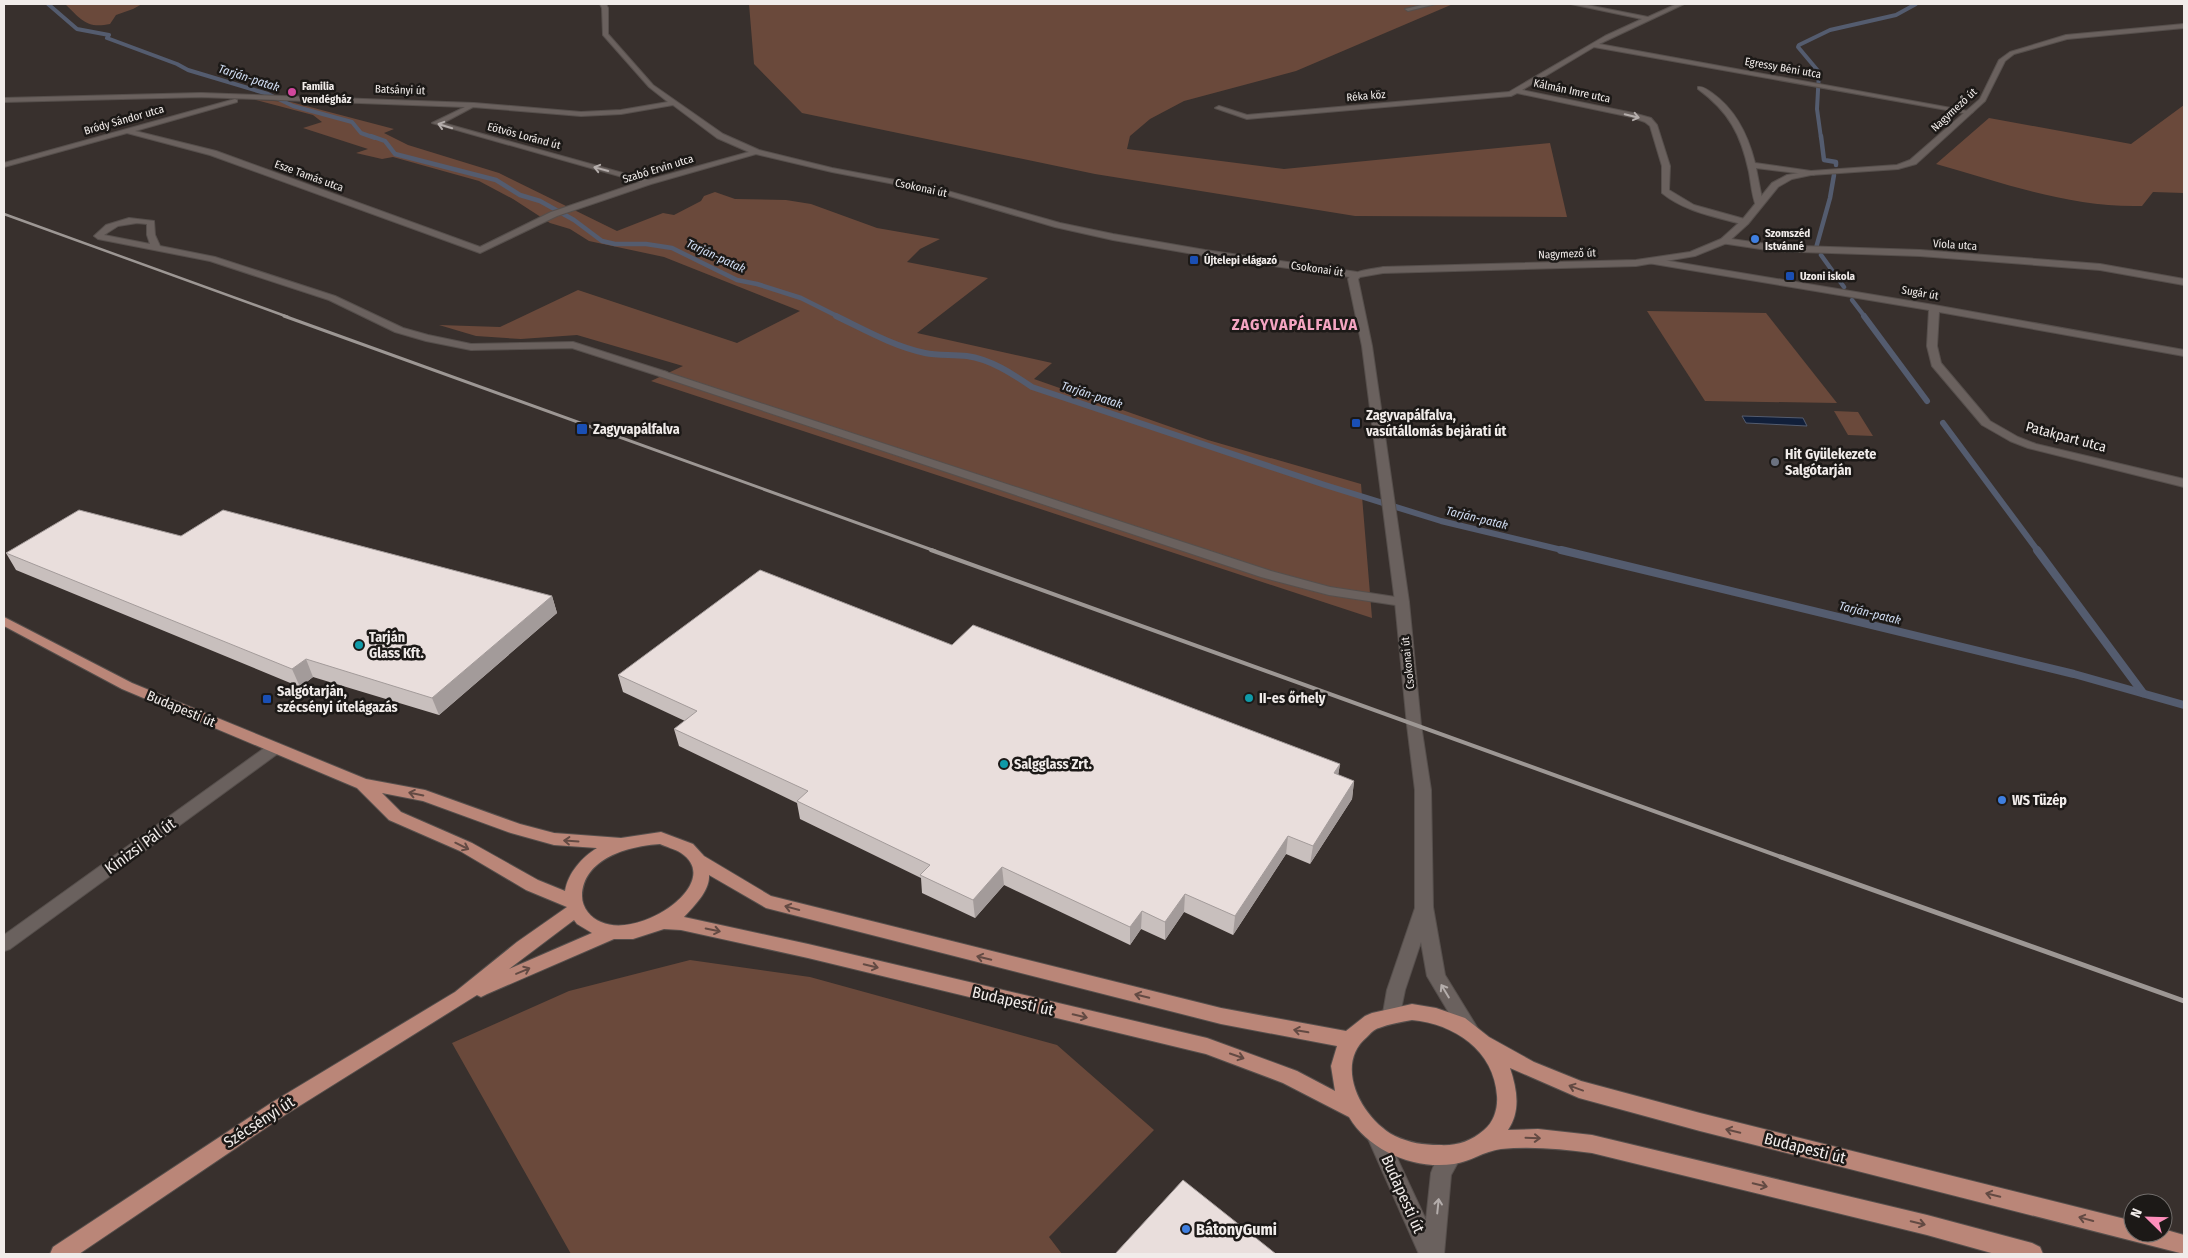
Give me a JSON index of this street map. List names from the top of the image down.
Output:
{
  "streets": {
    "main road": ["Csokonai út", "Budapesti út", "Szécsényi út"],
    "street": [
      "Egressy Béni utca",
      "Batsányi út",
      "Kálmán Imre utca",
      "Réka köz",
      "Nagymező út",
      "Bródy Sándor utca",
      "Eötvös Loránd út",
      "Szabó Ervin utca",
      "Esze Tamás utca",
      "Viola utca",
      "Sugár út",
      "Patakpart utca",
      "Kinizsi Pál út"
    ]
  },
  "crossings": [
    ["Egressy Béni utca", "Kálmán Imre utca"],
    ["Egressy Béni utca", "Nagymező út"],
    ["Batsányi út", "Bródy Sándor utca"],
    ["Batsányi út", "Eötvös Loránd út"],
    ["Batsányi út", "Csokonai út"],
    ["Kálmán Imre utca", "Réka köz"],
    ["Kálmán Imre utca", "Nagymező út"],
    ["Nagymező út", "Csokonai út"],
    ["Nagymező út", "Viola utca"],
    ["Nagymező út", "Sugár út"],
    ["Bródy Sándor utca", "Esze Tamás utca"],
    ["Eötvös Loránd út", "Szabó Ervin utca"],
    ["Szabó Ervin utca", "Esze Tamás utca"],
    ["Szabó Ervin utca", "Csokonai út"],
    ["Sugár út", "Patakpart utca"],
    ["Budapesti út", "Kinizsi Pál út"],
    ["Budapesti út", "Szécsényi út"]
  ],
  "one_way": ["Kálmán Imre utca"],
  "districts": ["ZAGYVAPÁLFALVA"],
  "water": ["Tarján-patak"],
  "places": {
    "other": [
      "Familia vendégház",
      "Szomszéd Istvánné",
      "Hit Gyülekezete Salgótarján",
      "Tarján Glass Kft.",
      "II-es őrhely",
      "Salgglass Zrt.",
      "WS Tüzép",
      "BátonyGumi"
    ],
    "transit": [
      "Újtelepi elágazó",
      "Uzoni iskola",
      "Zagyvapálfalva, vasútállomás bejárati út",
      "Zagyvapálfalva",
      "Salgótarján, szécsényi útelágazás"
    ]
  },
  "north": "top left"
}
